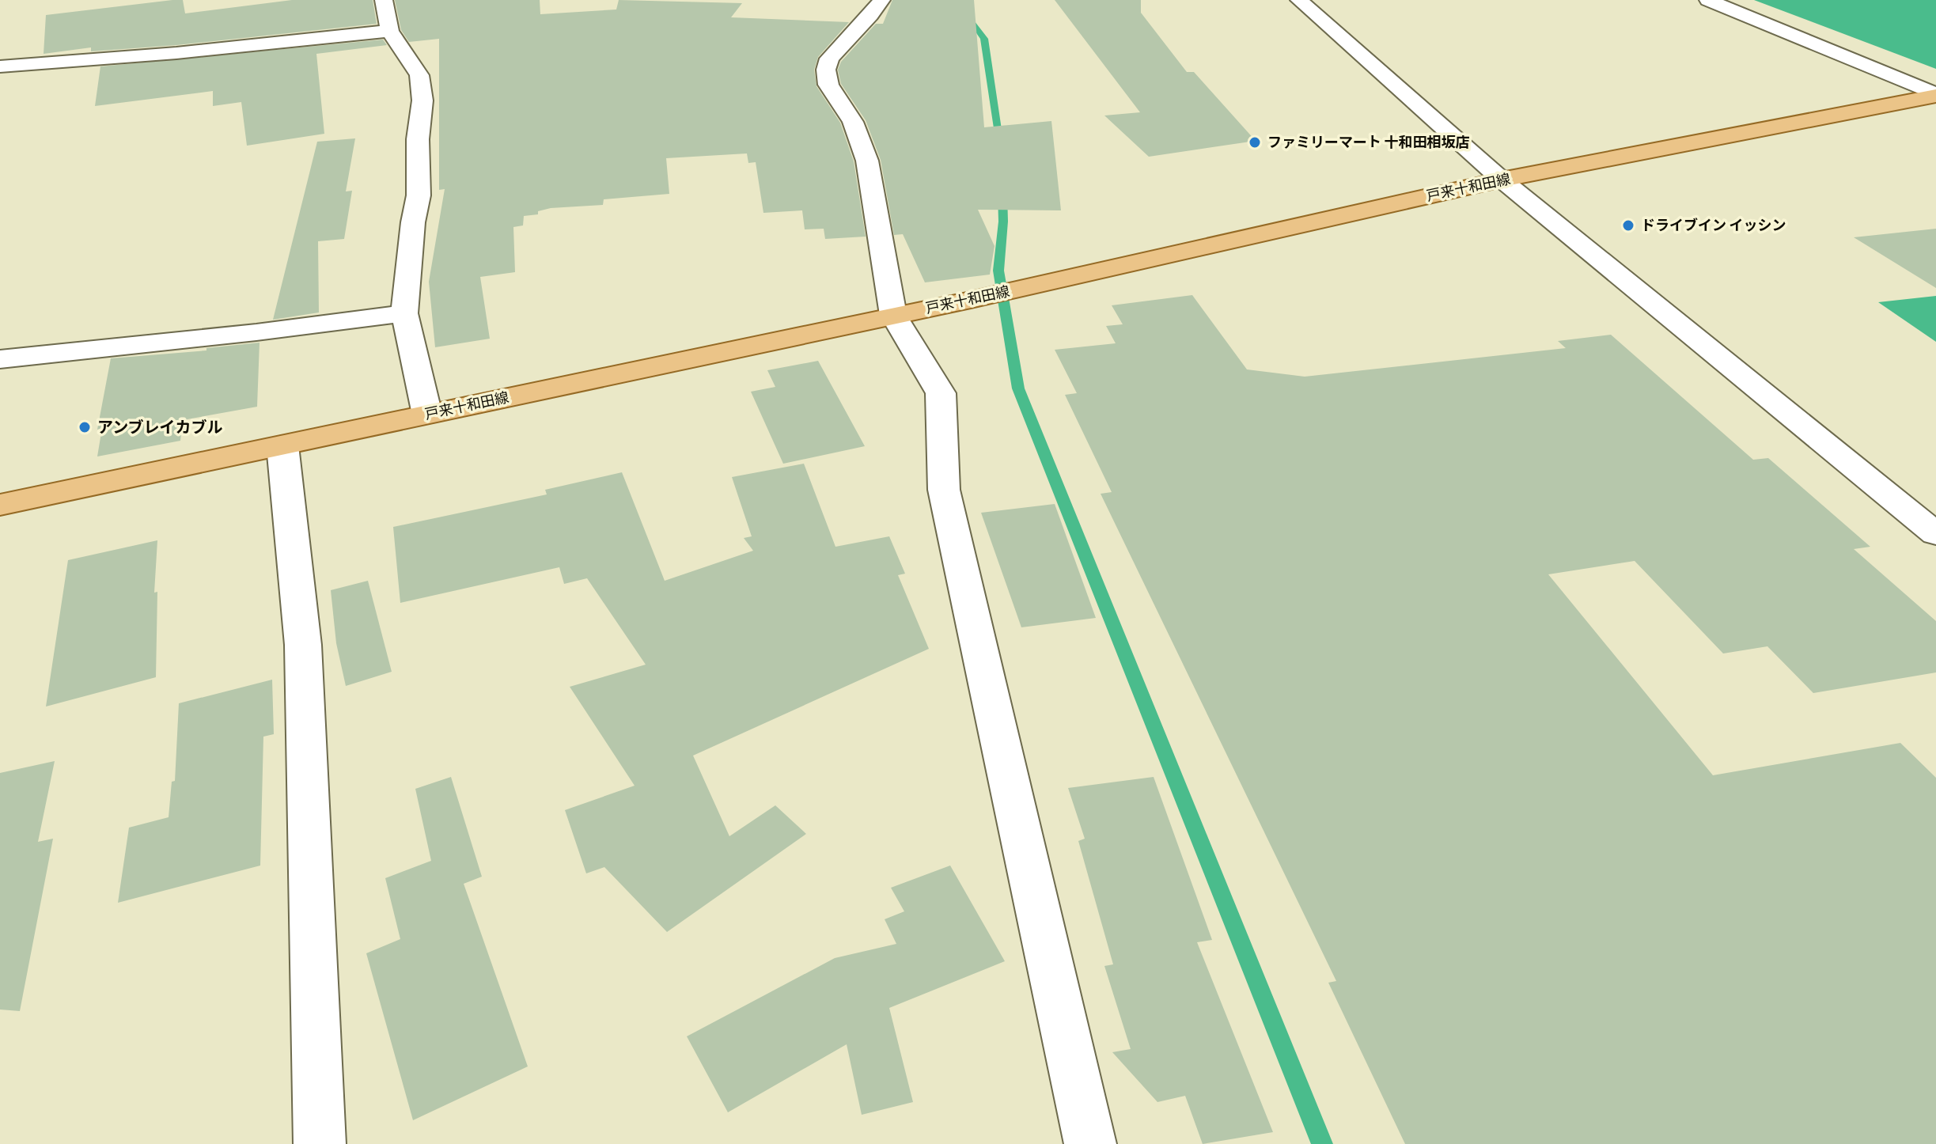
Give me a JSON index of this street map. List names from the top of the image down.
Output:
{
  "streets": {
    "main road": ["戸来十和田線"]
  },
  "places": ["ファミリーマート 十和田相坂店", "ドライブイン イッシン", "アンブレイカブル"]
}
